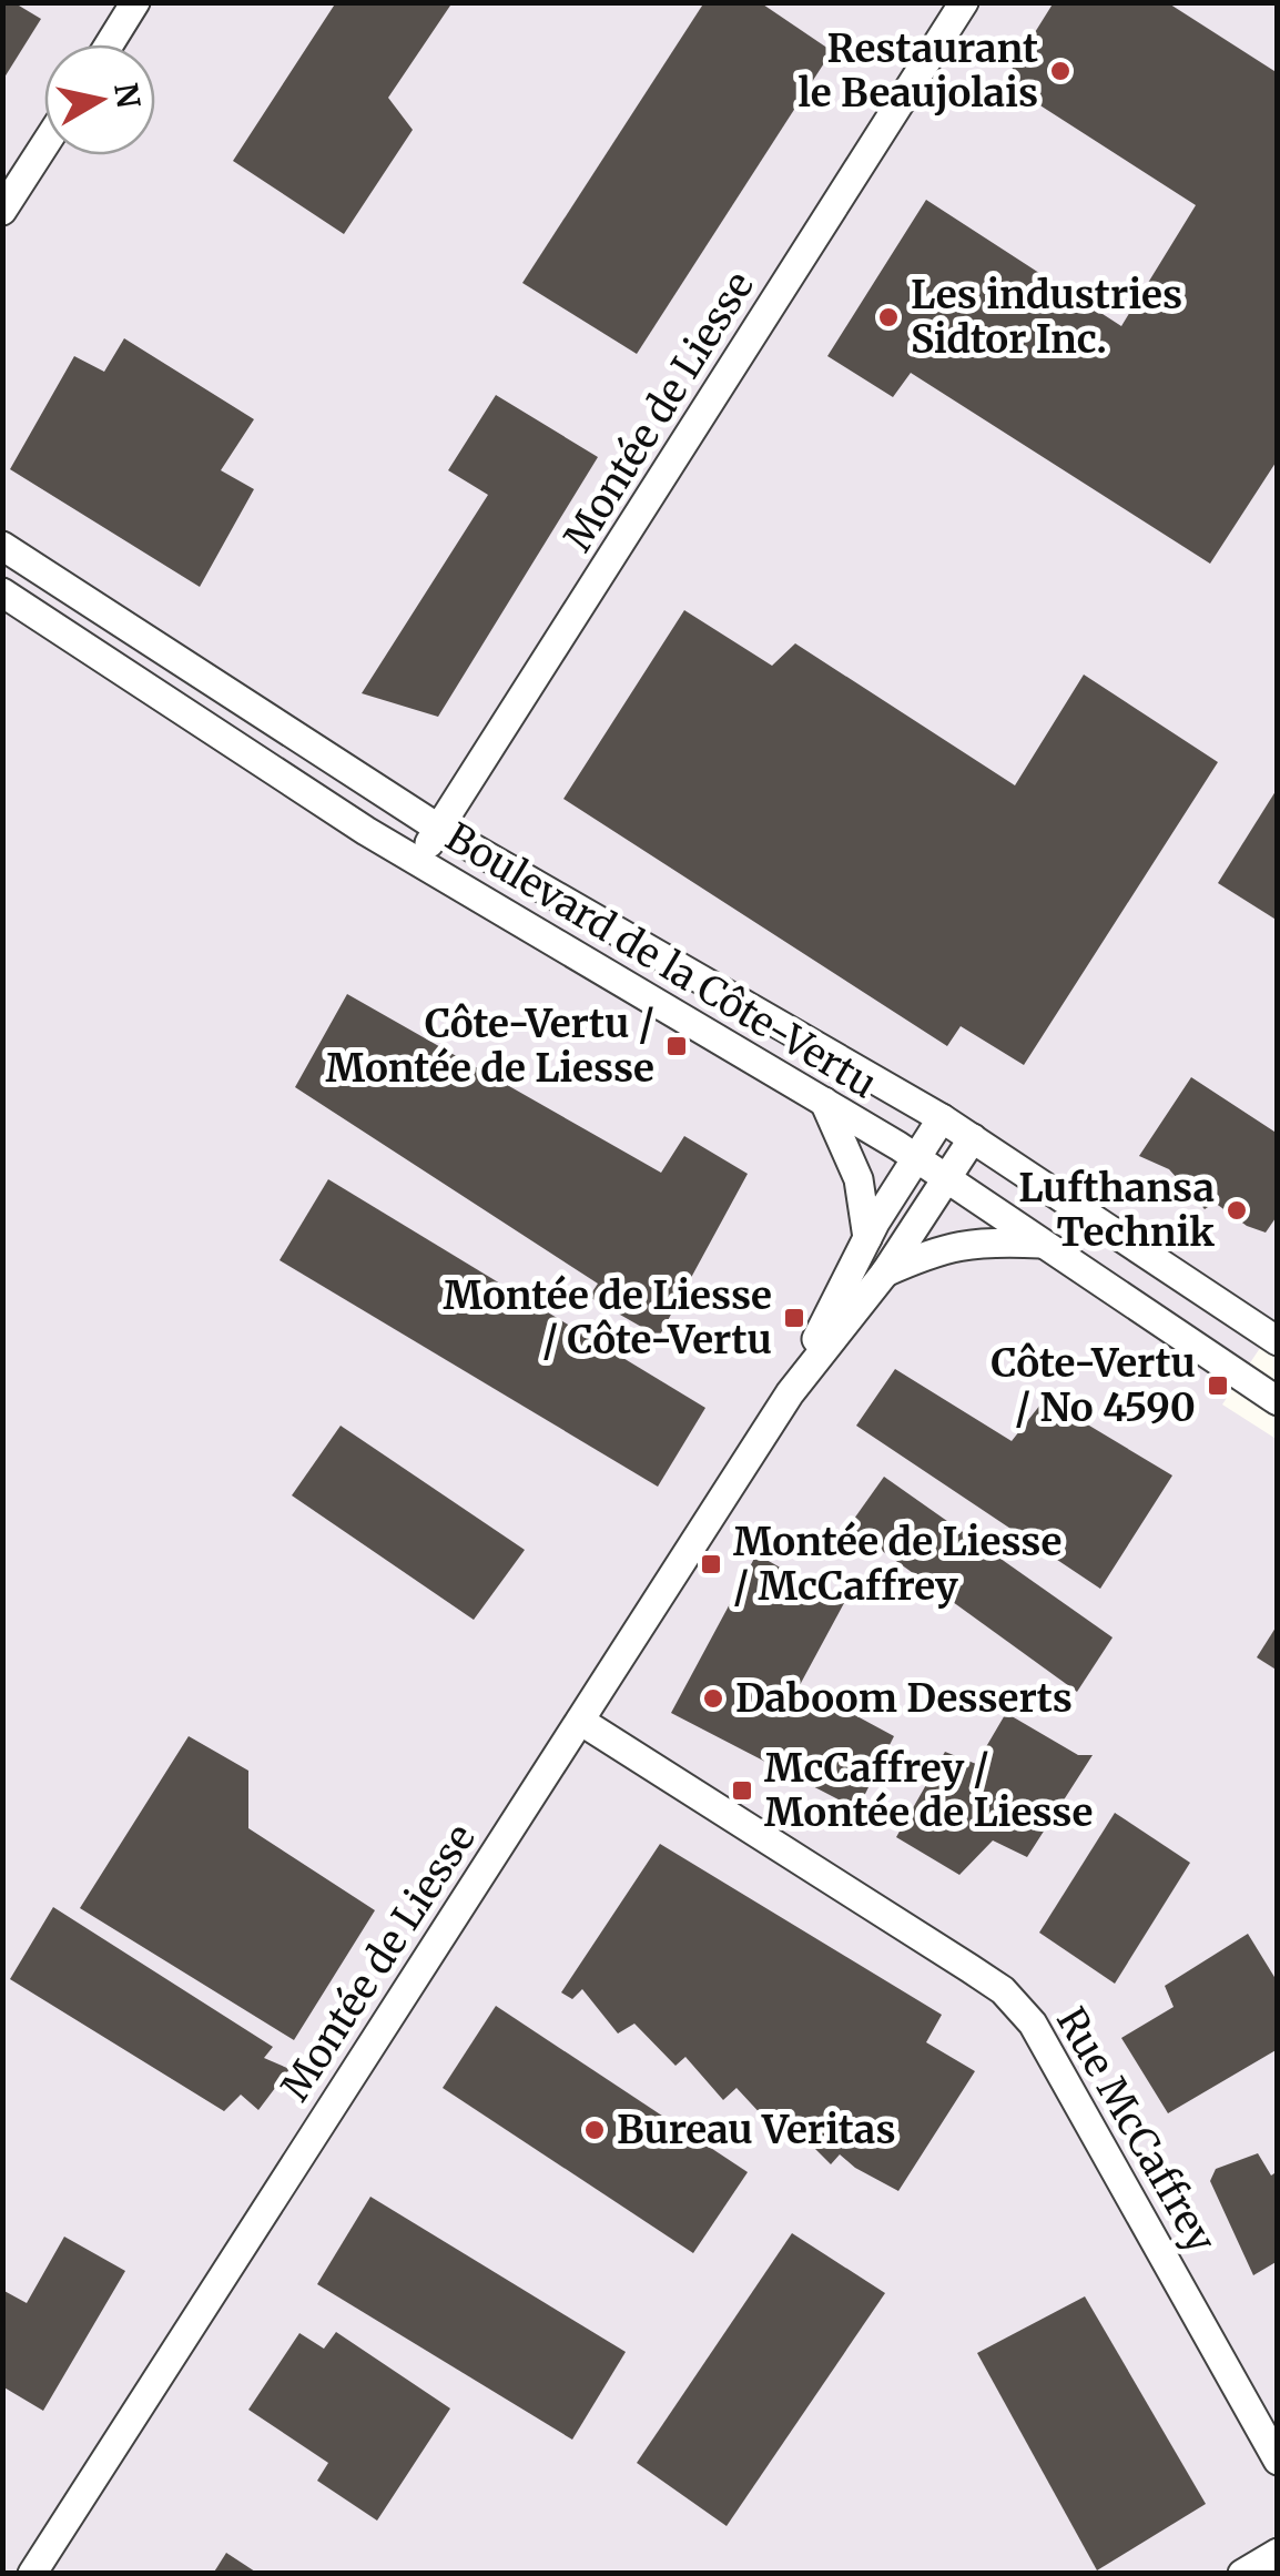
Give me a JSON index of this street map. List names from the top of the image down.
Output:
{
  "streets": {
    "street": ["Montée de Liesse", "Boulevard de la Côte-Vertu", "Rue McCaffrey"]
  },
  "crossings": [
    ["Montée de Liesse", "Boulevard de la Côte-Vertu"],
    ["Montée de Liesse", "Rue McCaffrey"]
  ],
  "places": {
    "other": [
      "Restaurant le Beaujolais",
      "Les industries Sidtor Inc.",
      "Lufthansa Technik",
      "Daboom Desserts",
      "Bureau Veritas"
    ],
    "transit": [
      "Côte-Vertu / Montée de Liesse",
      "Montée de Liesse / Côte-Vertu",
      "Côte-Vertu / No 4590",
      "Montée de Liesse / McCaffrey",
      "McCaffrey / Montée de Liesse"
    ]
  },
  "north": "right"
}
